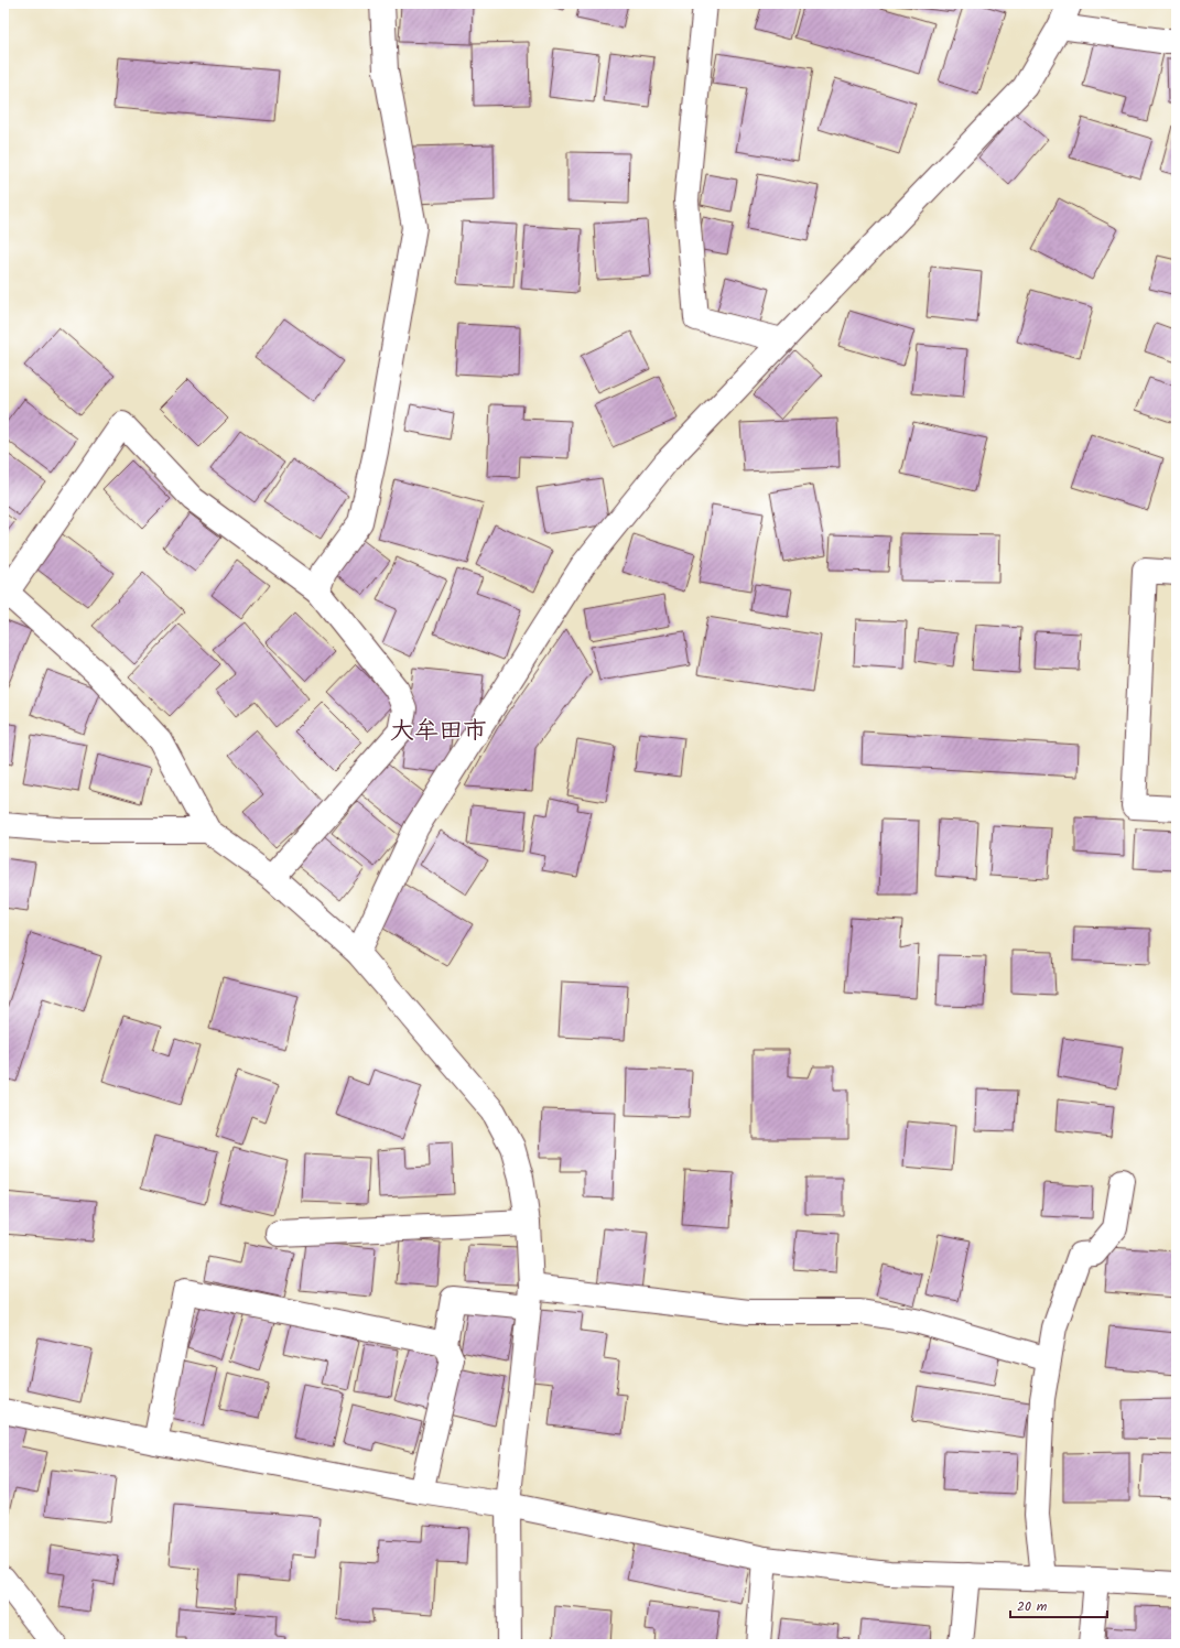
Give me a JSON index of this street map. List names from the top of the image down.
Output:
{
  "districts": ["大牟田市"],
  "scale_bar": "20 m"
}
